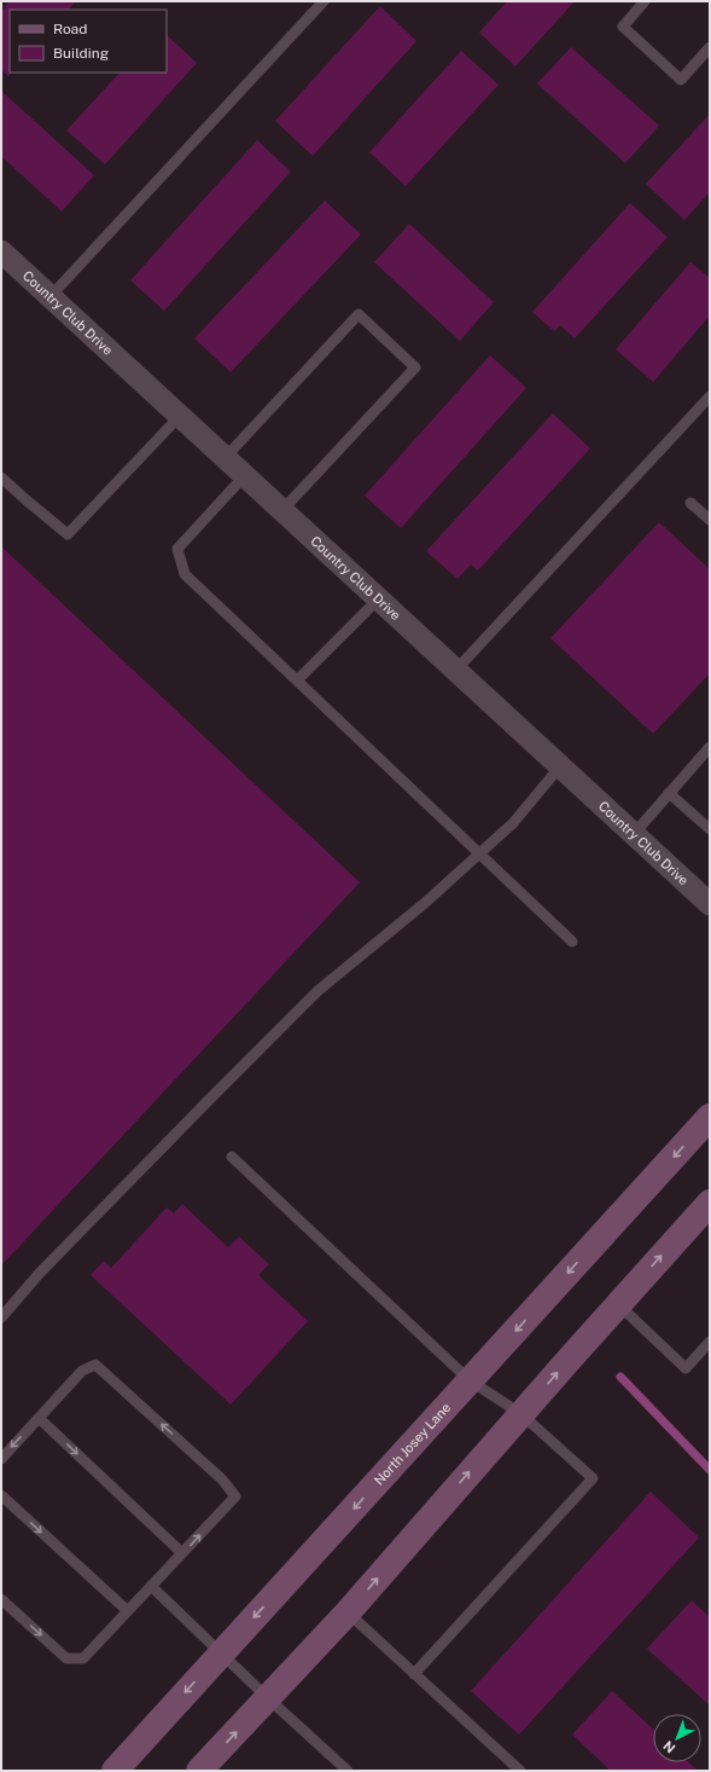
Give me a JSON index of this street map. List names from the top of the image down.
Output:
{
  "streets": {
    "main road": ["North Josey Lane"],
    "street": ["Country Club Drive"]
  },
  "legend": ["Road", "Building"],
  "north": "bottom left"
}
